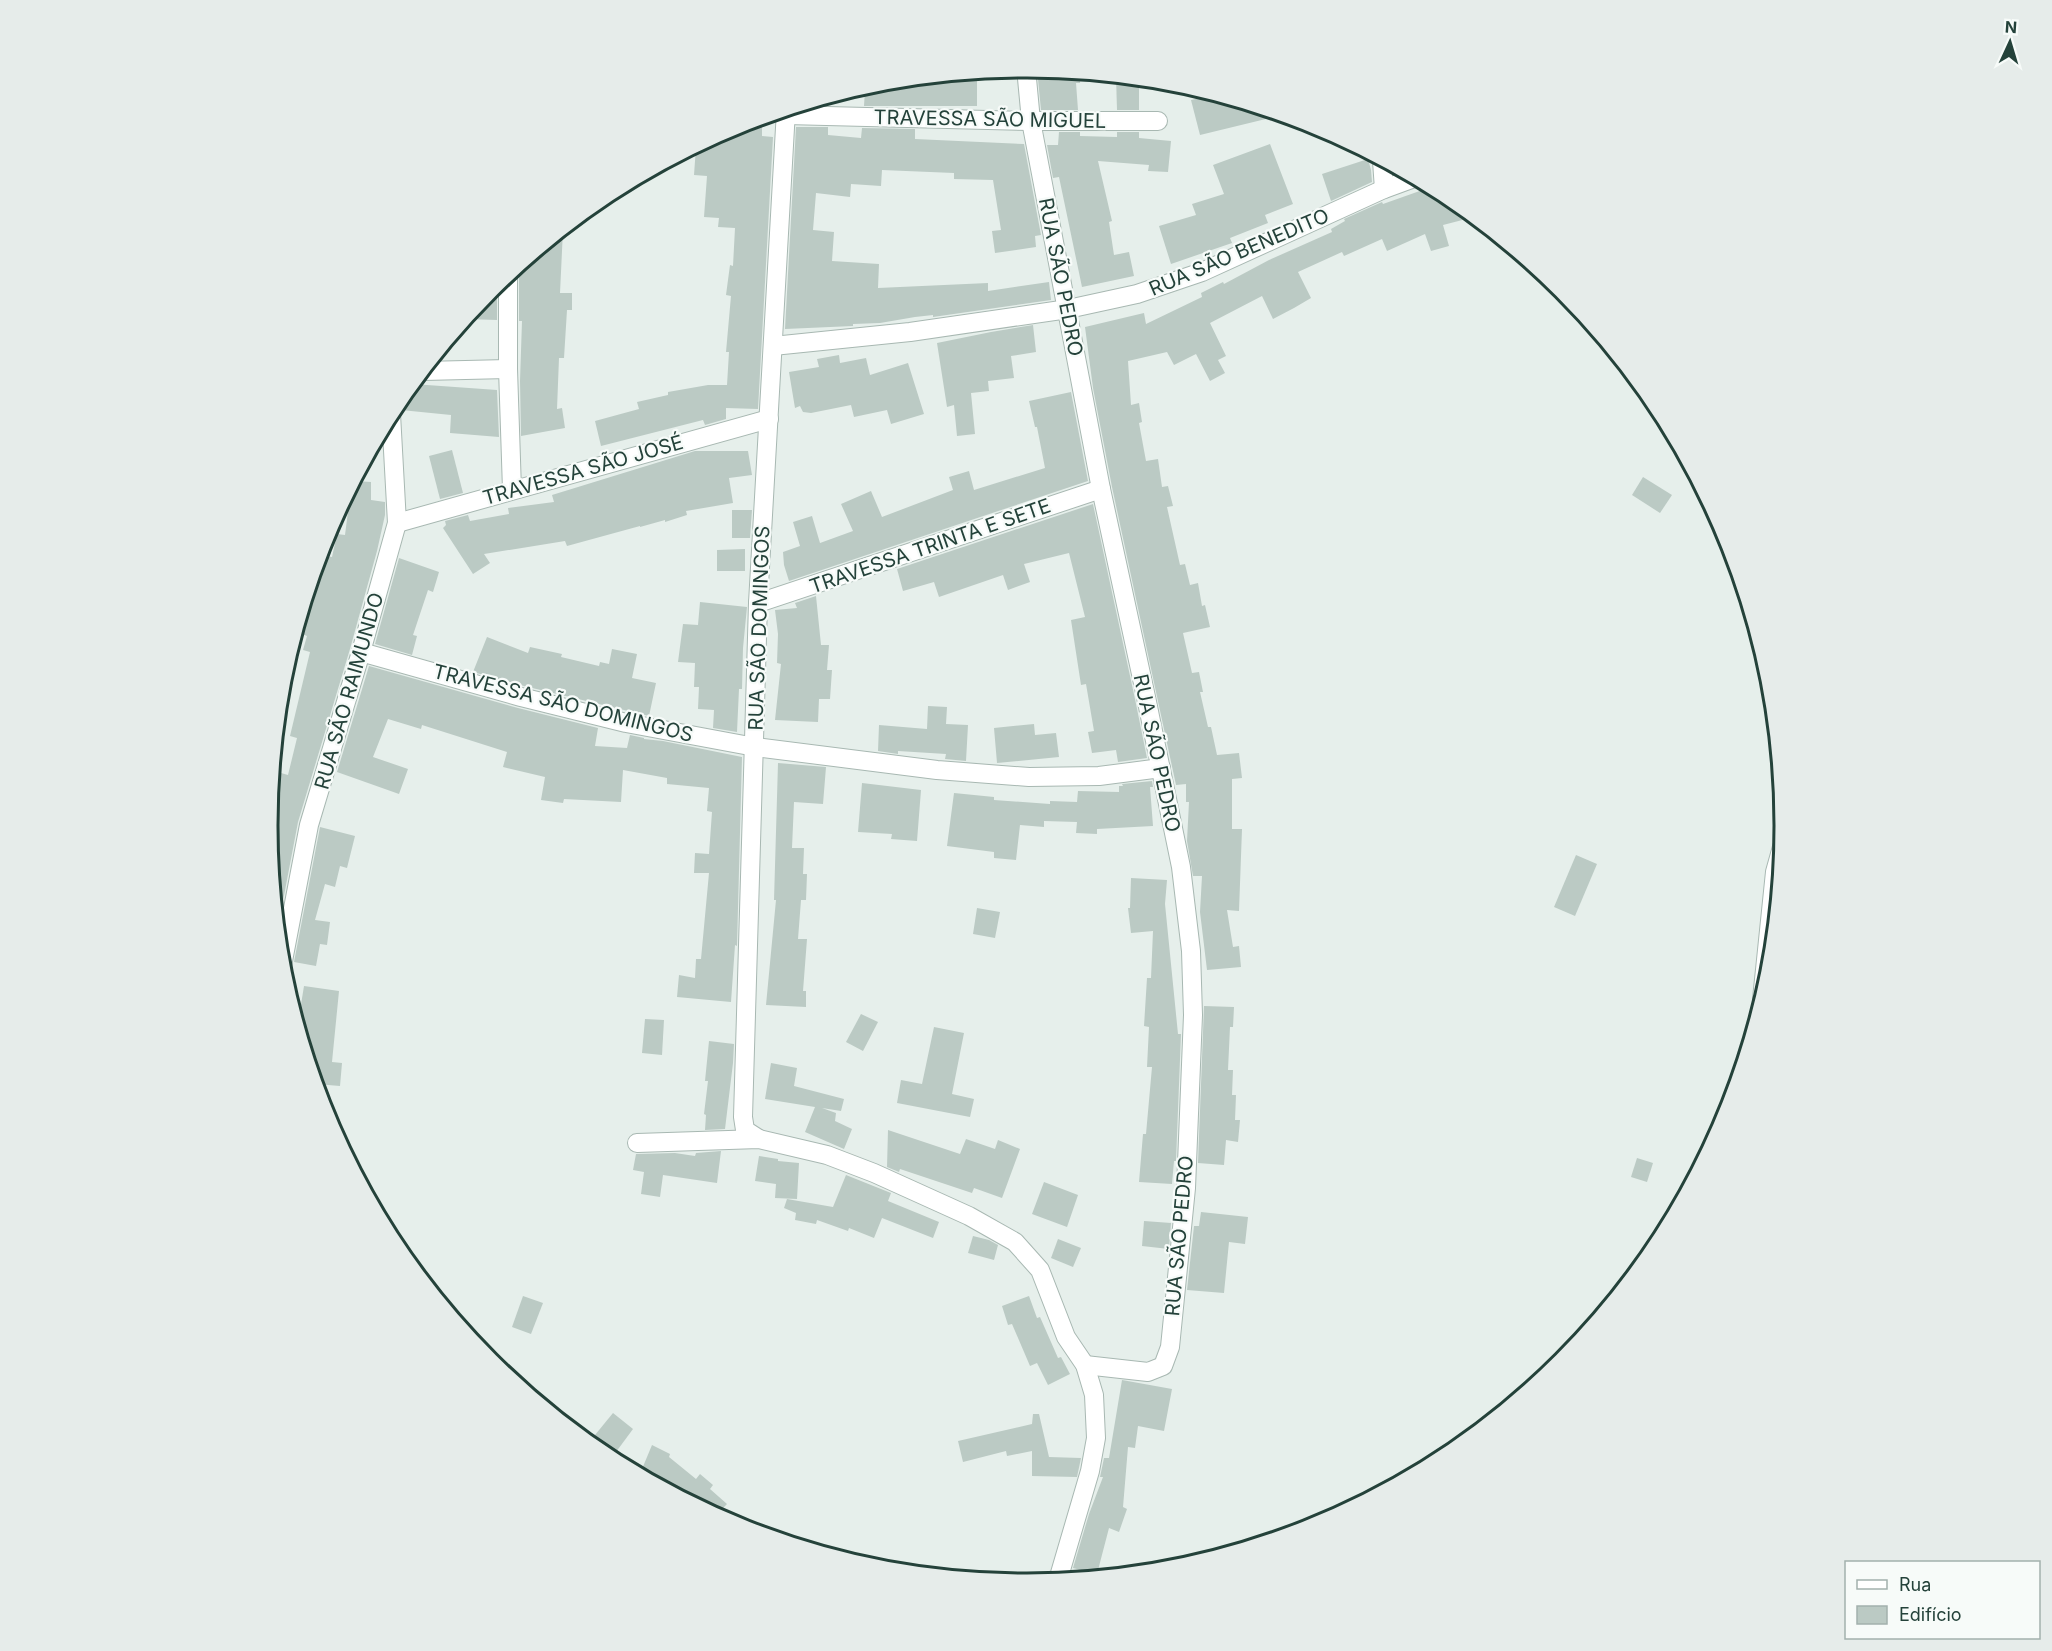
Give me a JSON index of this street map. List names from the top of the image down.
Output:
{
  "streets": {
    "street": [
      "TRAVESSA SÃO MIGUEL",
      "RUA SÃO BENEDITO",
      "RUA SÃO PEDRO",
      "TRAVESSA SÃO JOSÉ",
      "TRAVESSA TRINTA E SETE",
      "RUA SÃO DOMINGOS",
      "RUA SÃO RAIMUNDO",
      "TRAVESSA SÃO DOMINGOS"
    ]
  },
  "crossings": [
    ["TRAVESSA SÃO MIGUEL", "RUA SÃO PEDRO"],
    ["RUA SÃO BENEDITO", "RUA SÃO PEDRO"],
    ["RUA SÃO BENEDITO", "RUA SÃO DOMINGOS"],
    ["RUA SÃO PEDRO", "TRAVESSA TRINTA E SETE"],
    ["RUA SÃO PEDRO", "TRAVESSA SÃO DOMINGOS"],
    ["TRAVESSA SÃO JOSÉ", "RUA SÃO DOMINGOS"],
    ["TRAVESSA SÃO JOSÉ", "RUA SÃO RAIMUNDO"],
    ["TRAVESSA TRINTA E SETE", "RUA SÃO DOMINGOS"],
    ["RUA SÃO DOMINGOS", "TRAVESSA SÃO DOMINGOS"],
    ["RUA SÃO RAIMUNDO", "TRAVESSA SÃO DOMINGOS"]
  ],
  "legend": ["Rua", "Edifício"],
  "north": "top"
}
